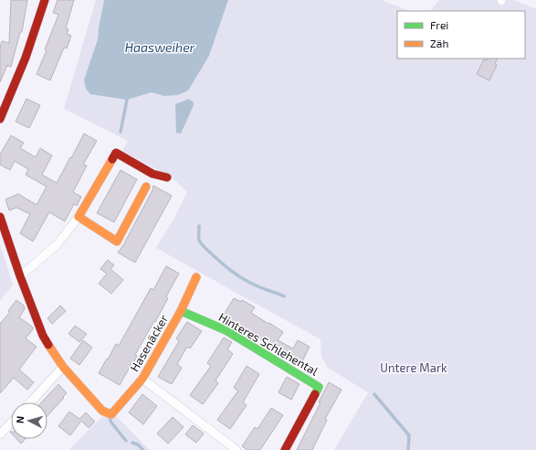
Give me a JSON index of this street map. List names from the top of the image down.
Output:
{
  "streets": {
    "street": ["Hasenäcker", "Hinteres Schlehental"]
  },
  "crossings": [
    ["Hasenäcker", "Hinteres Schlehental"]
  ],
  "water": ["Haasweiher"],
  "parks": ["Untere Mark"],
  "legend": ["Frei", "Zäh"],
  "north": "left"
}
